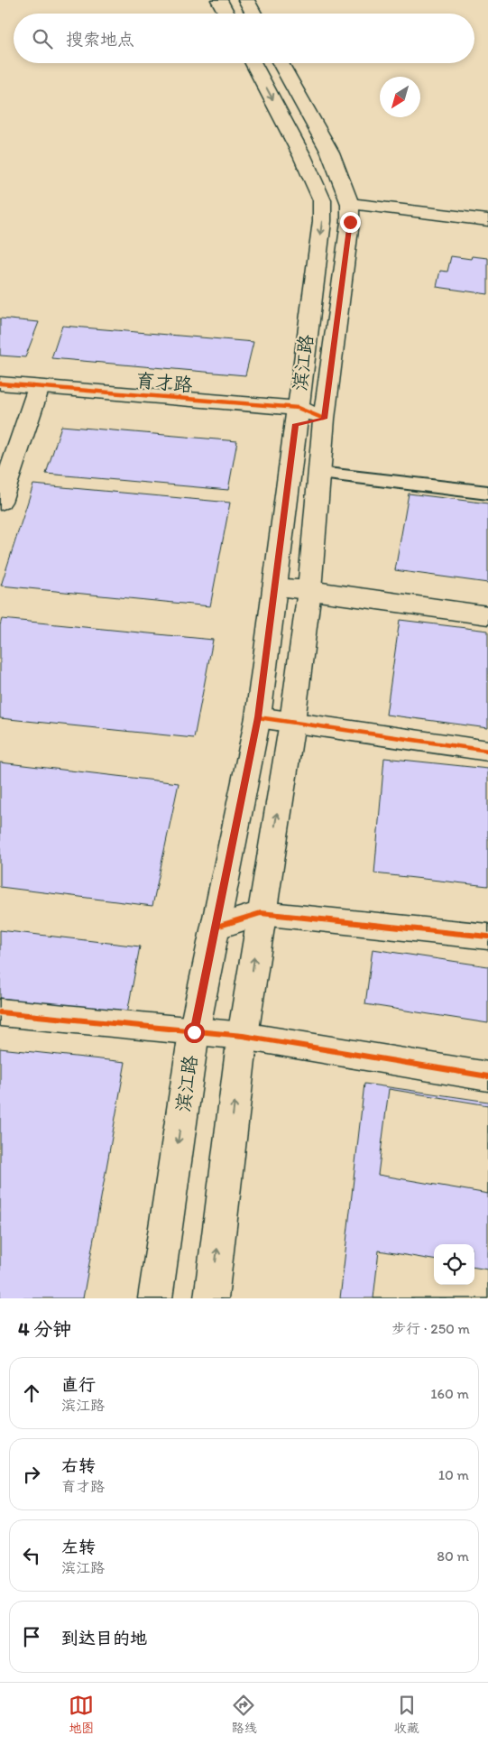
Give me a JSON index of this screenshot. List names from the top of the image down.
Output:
{
  "streets": {
    "main road": ["滨江路", "育才路"]
  },
  "crossings": [
    ["滨江路", "育才路"]
  ],
  "north": "bottom left",
  "page": {
    "search": "搜索地点",
    "heading": ["4 分钟", "步行 · 250 m"],
    "list": [
      ["直行", "滨江路", "160 m"],
      ["右转", "育才路", "10 m"],
      ["左转", "滨江路", "80 m"],
      "到达目的地"
    ],
    "nav": ["地图", "路线", "收藏"]
  }
}
